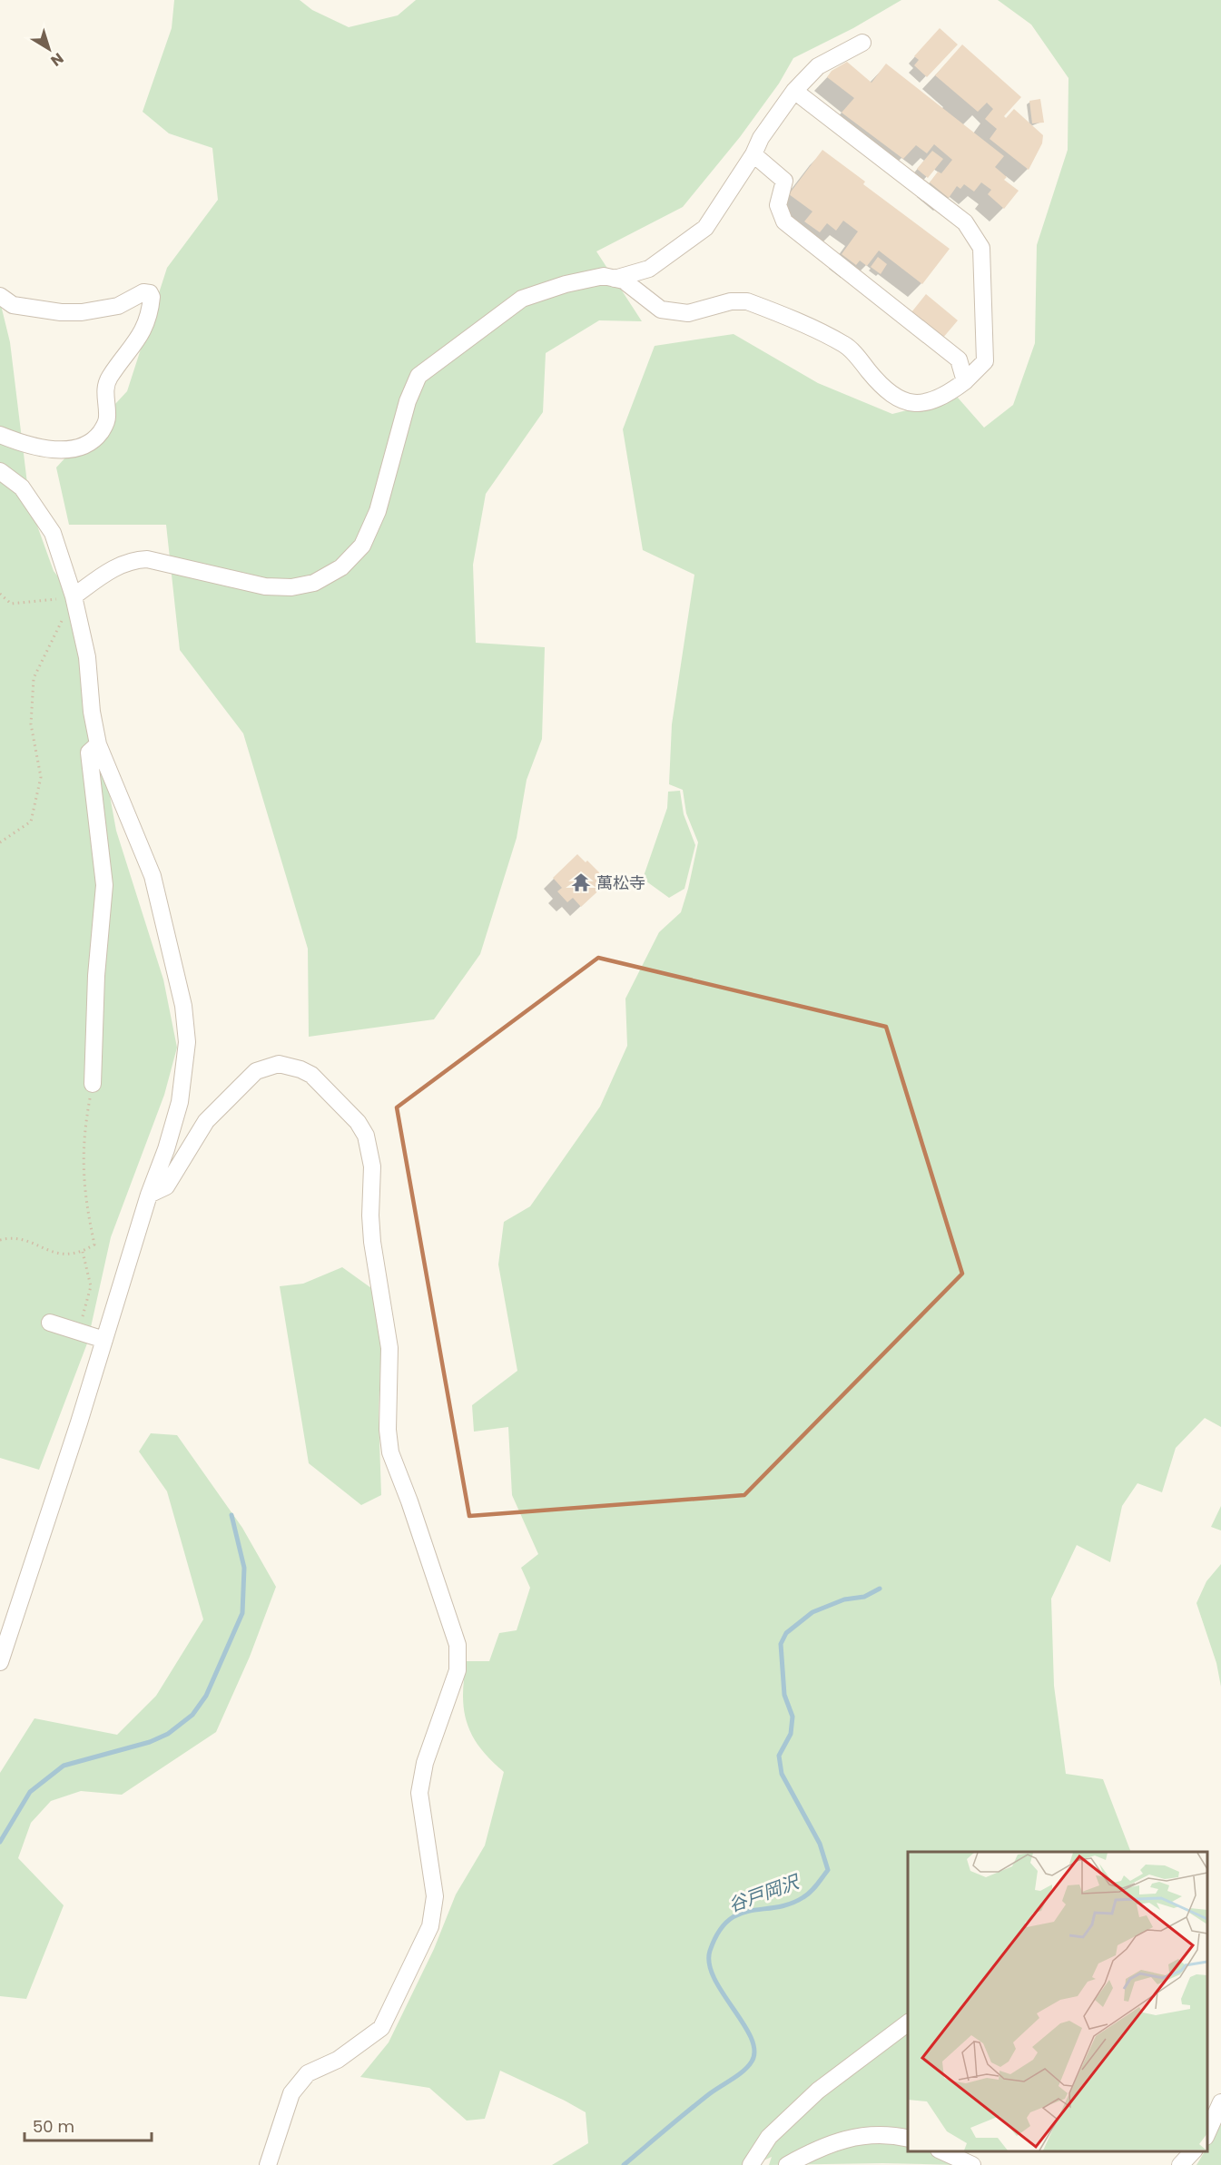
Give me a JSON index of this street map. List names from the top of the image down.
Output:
{
  "water": ["谷戸岡沢"],
  "places": {
    "temple": ["萬松寺"]
  },
  "scale_bar": "50 m",
  "north": "bottom right"
}
